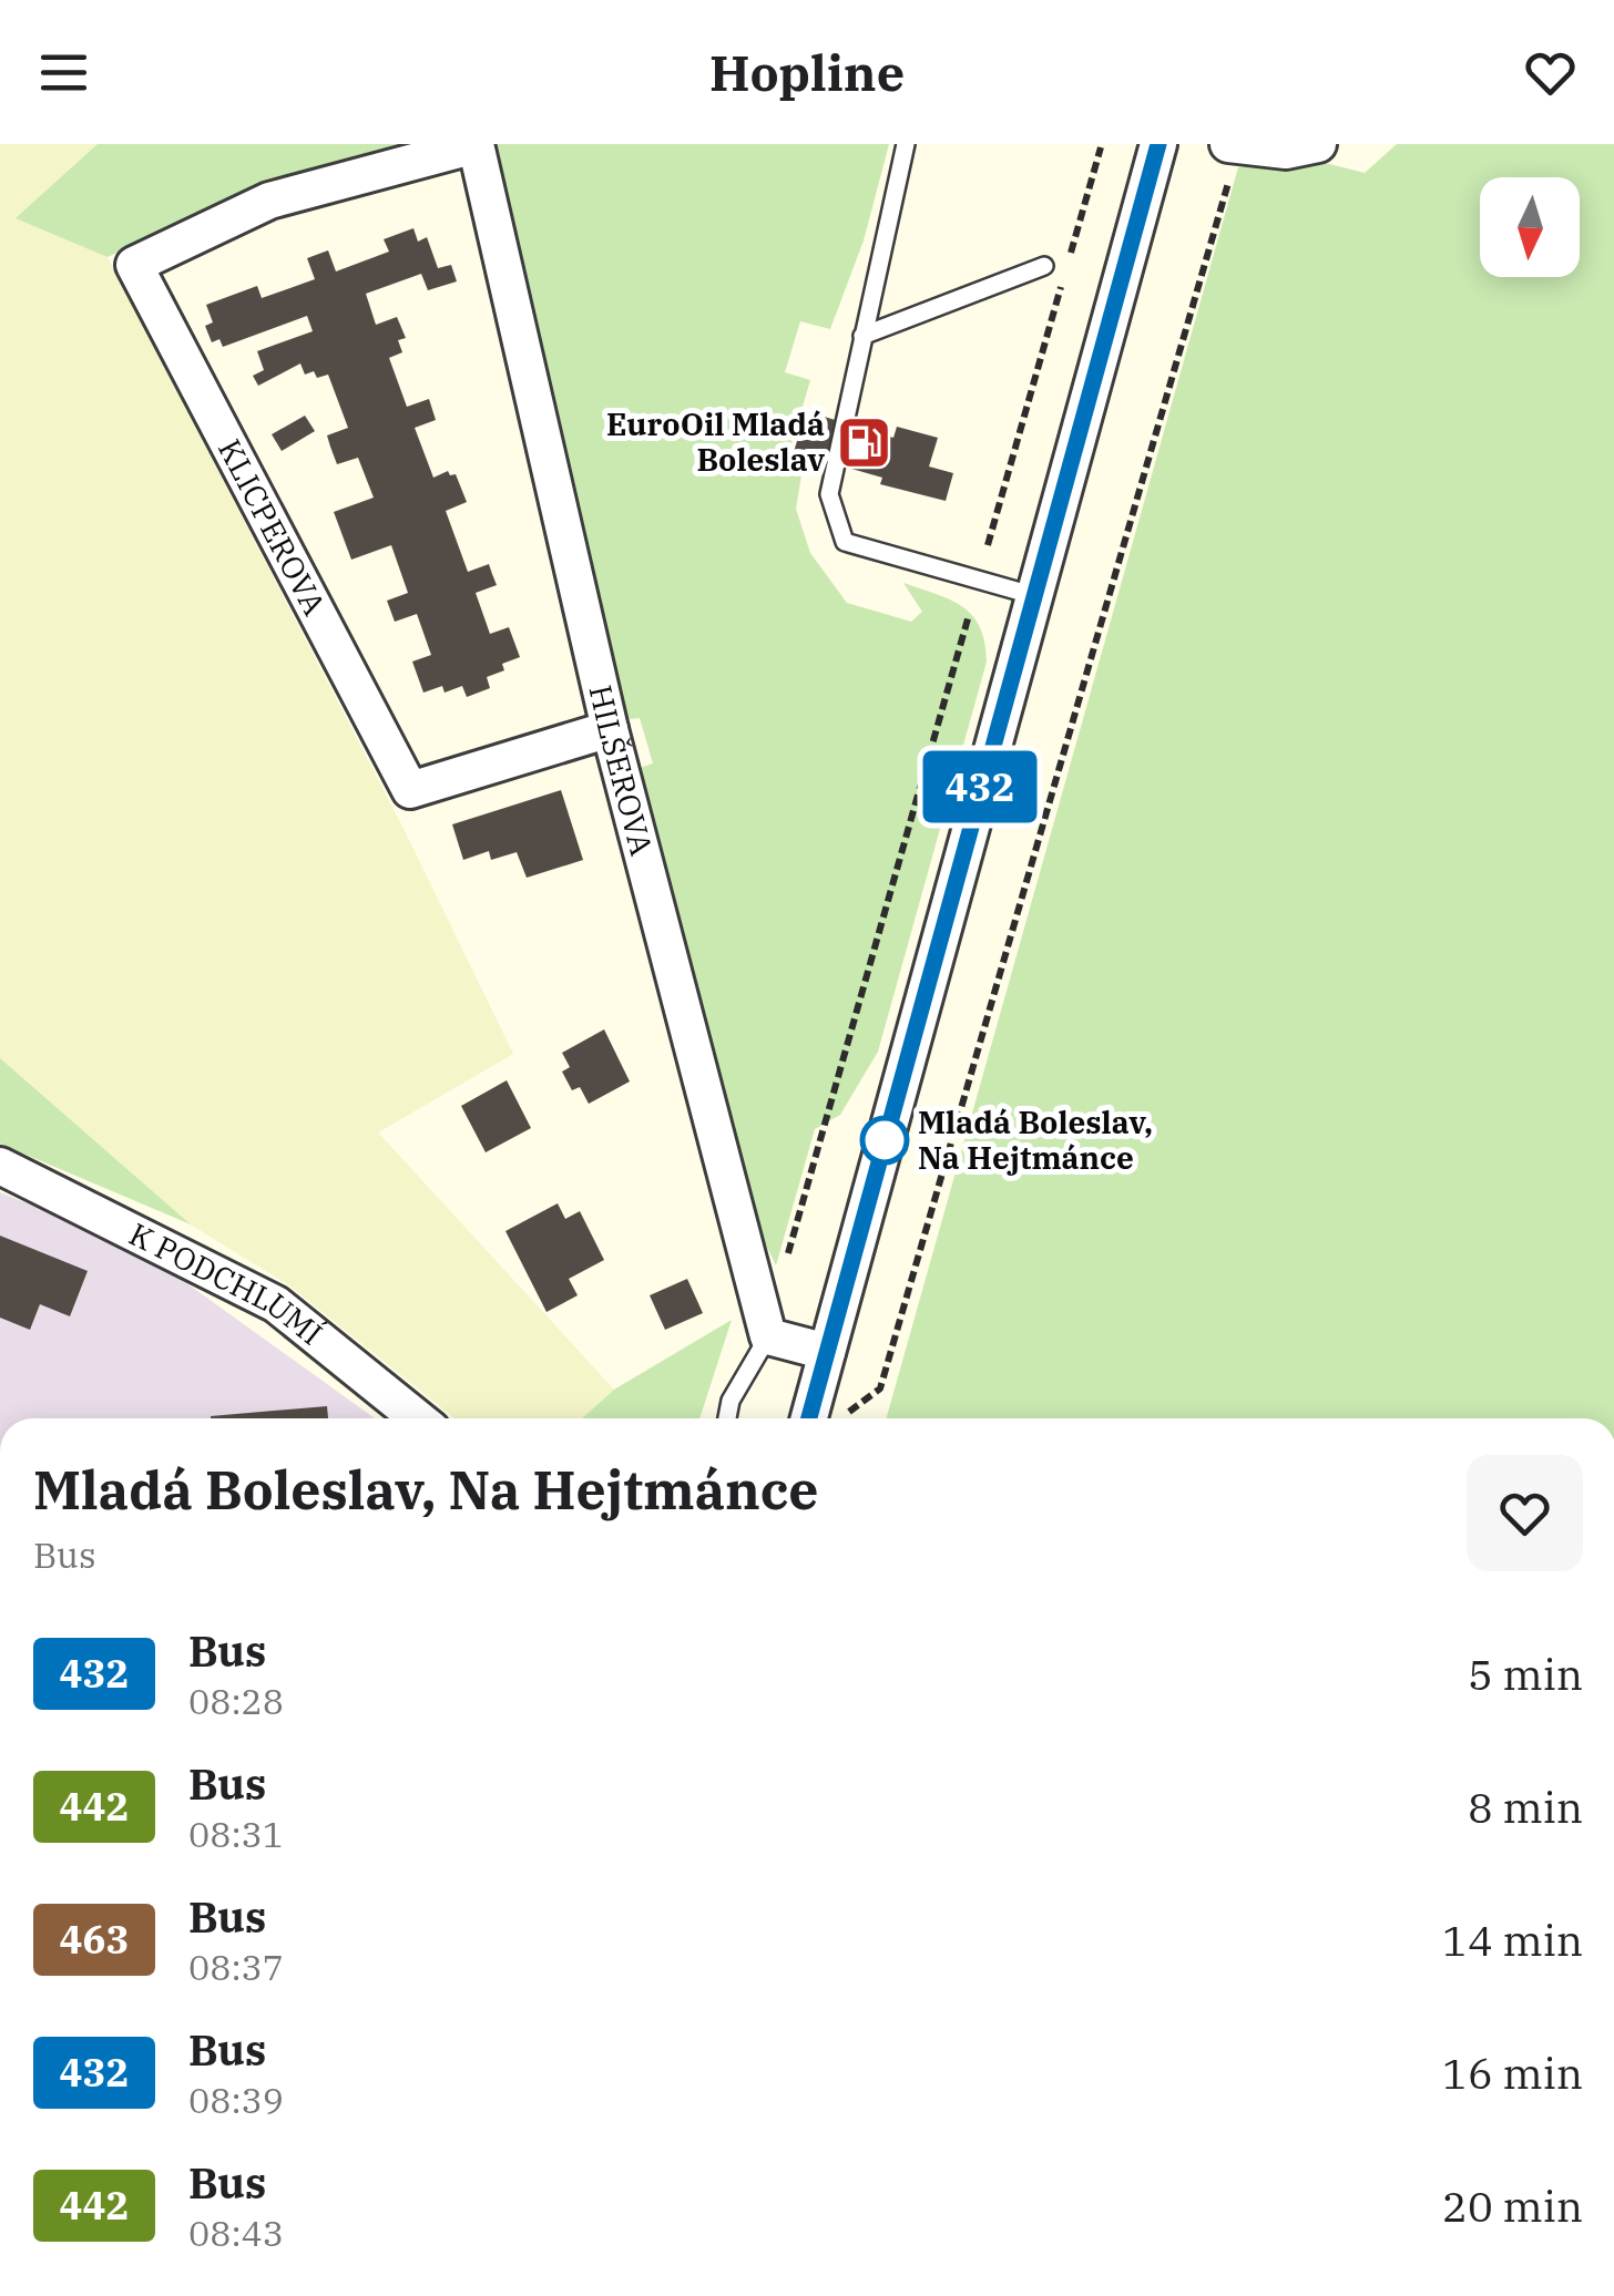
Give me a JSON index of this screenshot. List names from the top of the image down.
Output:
{
  "streets": {
    "street": ["KLICPEROVA", "HILŠEROVA", "K PODCHLUMÍ"]
  },
  "crossings": [
    ["KLICPEROVA", "HILŠEROVA"]
  ],
  "places": {
    "fuel station": ["EuroOil Mladá Boleslav"],
    "other": ["Mladá Boleslav, Na Hejtmánce"]
  },
  "lines": ["bus line 432"],
  "north": "bottom",
  "page": {
    "header": "Hopline",
    "on_map": "432",
    "heading": ["Mladá Boleslav, Na Hejtmánce", "Bus"],
    "list": [
      {
        "mark": "432",
        "name": "Bus",
        "note": "08:28",
        "value": "5 min"
      },
      {
        "mark": "442",
        "name": "Bus",
        "note": "08:31",
        "value": "8 min"
      },
      {
        "mark": "463",
        "name": "Bus",
        "note": "08:37",
        "value": "14 min"
      },
      {
        "mark": "432",
        "name": "Bus",
        "note": "08:39",
        "value": "16 min"
      },
      {
        "mark": "442",
        "name": "Bus",
        "note": "08:43",
        "value": "20 min"
      }
    ]
  }
}
